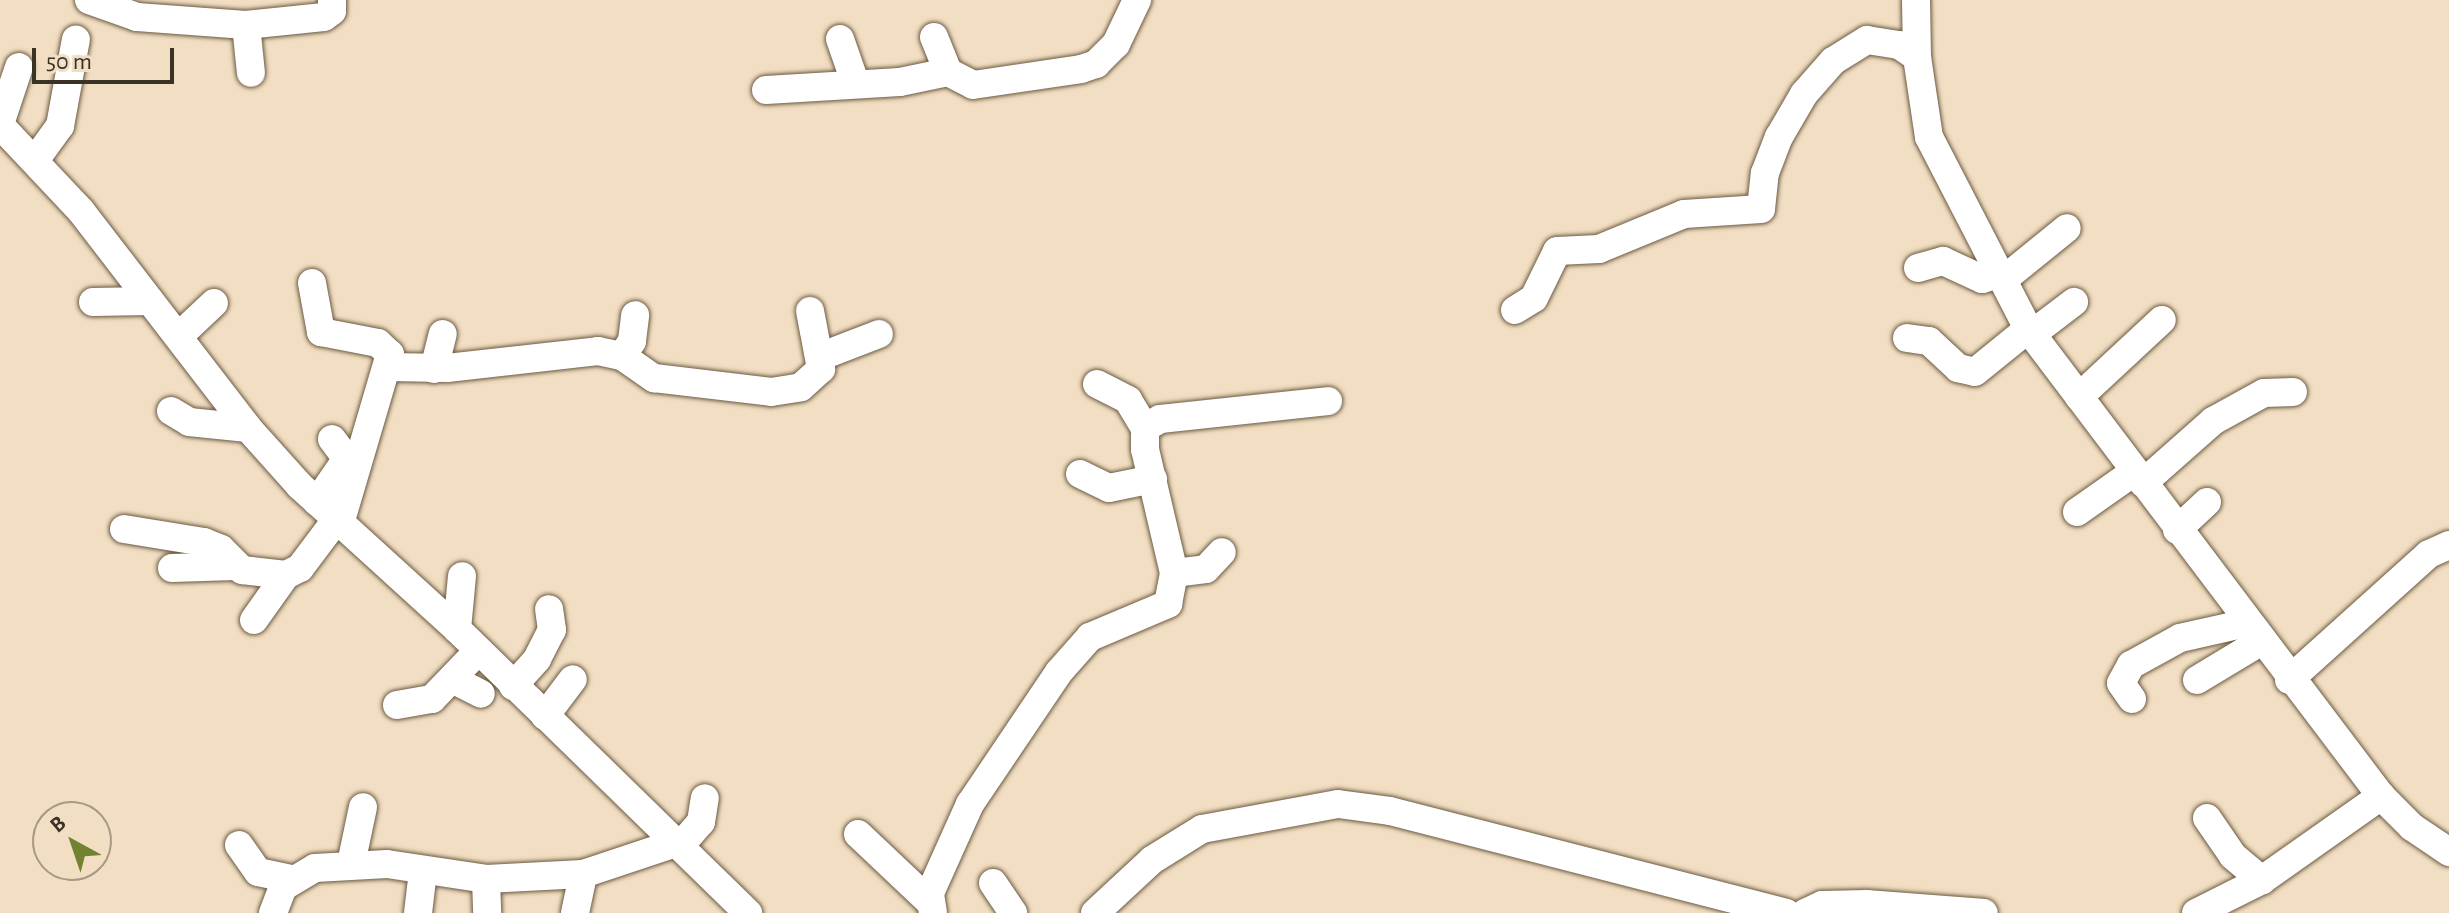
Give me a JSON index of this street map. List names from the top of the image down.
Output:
{
  "scale_bar": "50 m",
  "north": "top left"
}
